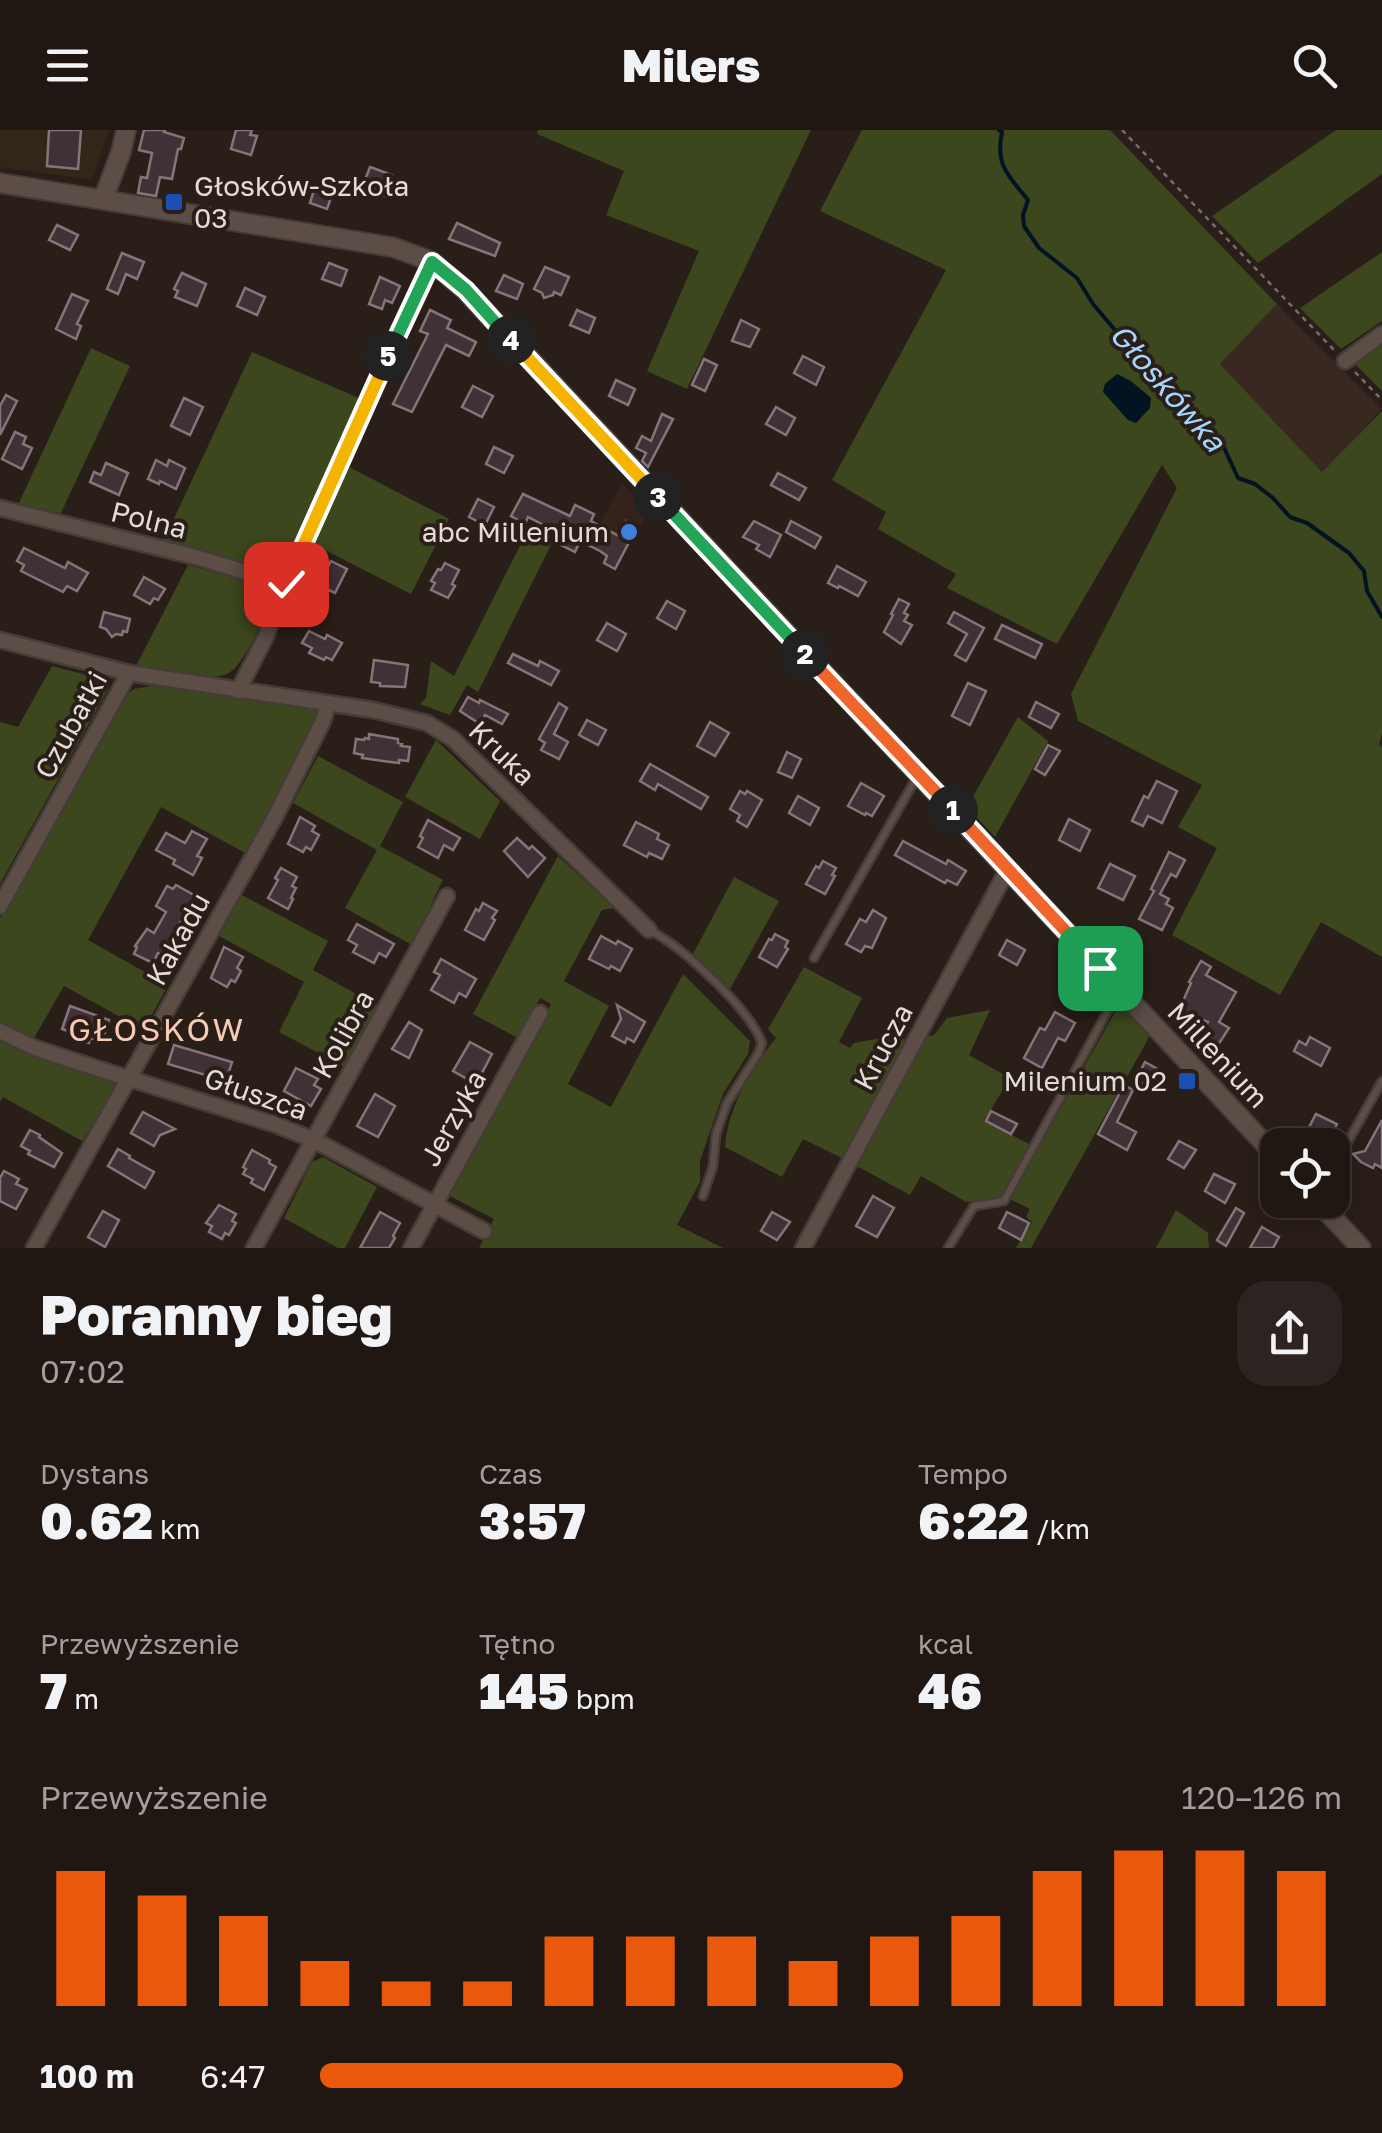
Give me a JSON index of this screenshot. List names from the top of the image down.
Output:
{
  "streets": {
    "street": [
      "Polna",
      "Czubatki",
      "Kruka",
      "Kakadu",
      "Kolibra",
      "Krucza",
      "Millenium",
      "Głuszca",
      "Jerzyka"
    ]
  },
  "crossings": [
    ["Czubatki", "Kruka"],
    ["Kruka", "Kakadu"],
    ["Kakadu", "Głuszca"],
    ["Kolibra", "Głuszca"],
    ["Krucza", "Millenium"],
    ["Głuszca", "Jerzyka"]
  ],
  "districts": ["GŁOSKÓW"],
  "water": ["Głoskówka"],
  "places": {
    "transit": ["Głosków-Szkoła 03", "Milenium 02"],
    "other": ["abc Millenium"]
  },
  "page": {
    "header": "Milers",
    "pins": [
      "4",
      "5",
      "3",
      "2",
      "1"
    ],
    "heading": ["Poranny bieg", "07:02"],
    "stats": [
      ["Dystans", "0.62 km"],
      ["Czas", "3:57"],
      ["Tempo", "6:22 /km"],
      ["Przewyższenie", "7 m"],
      ["Tętno", "145 bpm"],
      ["kcal", "46"]
    ],
    "chart": ["Przewyższenie", "120–126 m"],
    "list": [
      {
        "name": "100 m",
        "note": "6:47"
      }
    ]
  }
}
